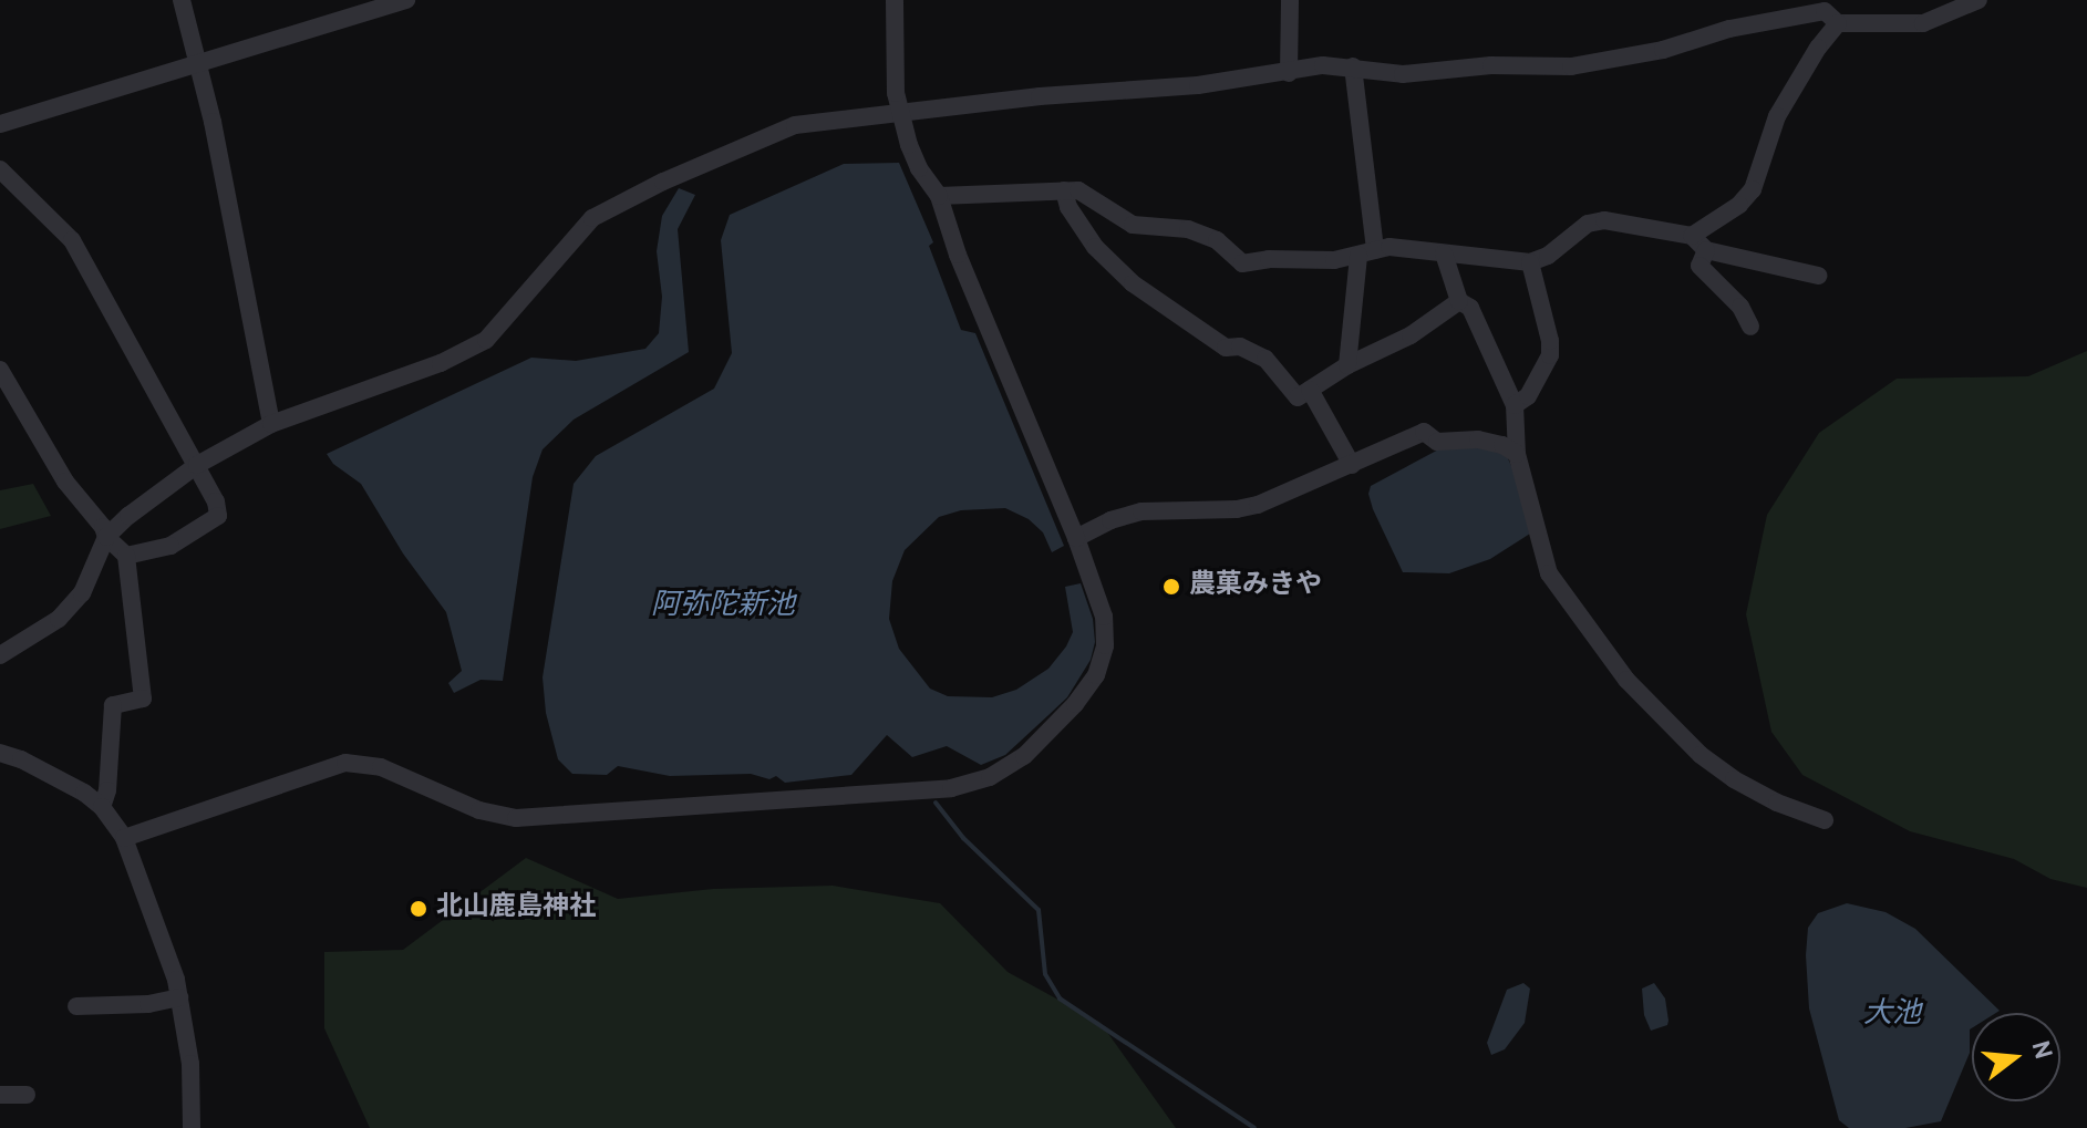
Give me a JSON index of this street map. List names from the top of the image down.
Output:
{
  "water": ["阿弥陀新池", "大池"],
  "places": ["農菓みきや", "北山鹿島神社"],
  "north": "right"
}
